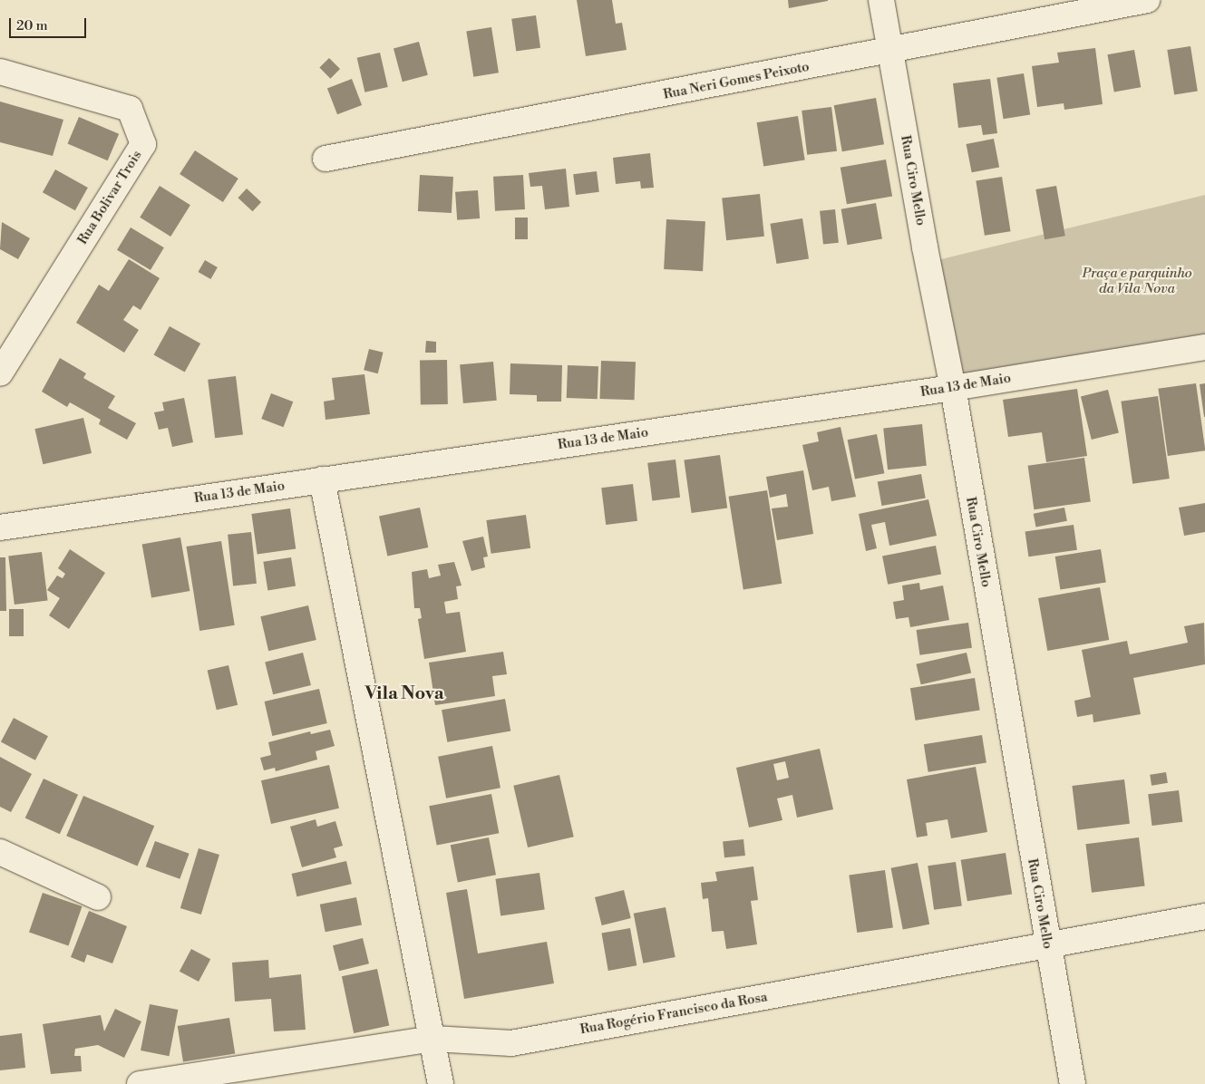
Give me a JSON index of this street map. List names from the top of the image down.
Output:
{
  "streets": {
    "street": [
      "Rua Neri Gomes Peixoto",
      "Rua Ciro Mello",
      "Rua Bolivar Trois",
      "Rua 13 de Maio",
      "Rua Rogério Francisco da Rosa"
    ]
  },
  "crossings": [
    ["Rua Neri Gomes Peixoto", "Rua Ciro Mello"],
    ["Rua Ciro Mello", "Rua 13 de Maio"],
    ["Rua Ciro Mello", "Rua Rogério Francisco da Rosa"]
  ],
  "districts": ["Vila Nova"],
  "parks": ["Praça e parquinho da Vila Nova"],
  "scale_bar": "20 m"
}
